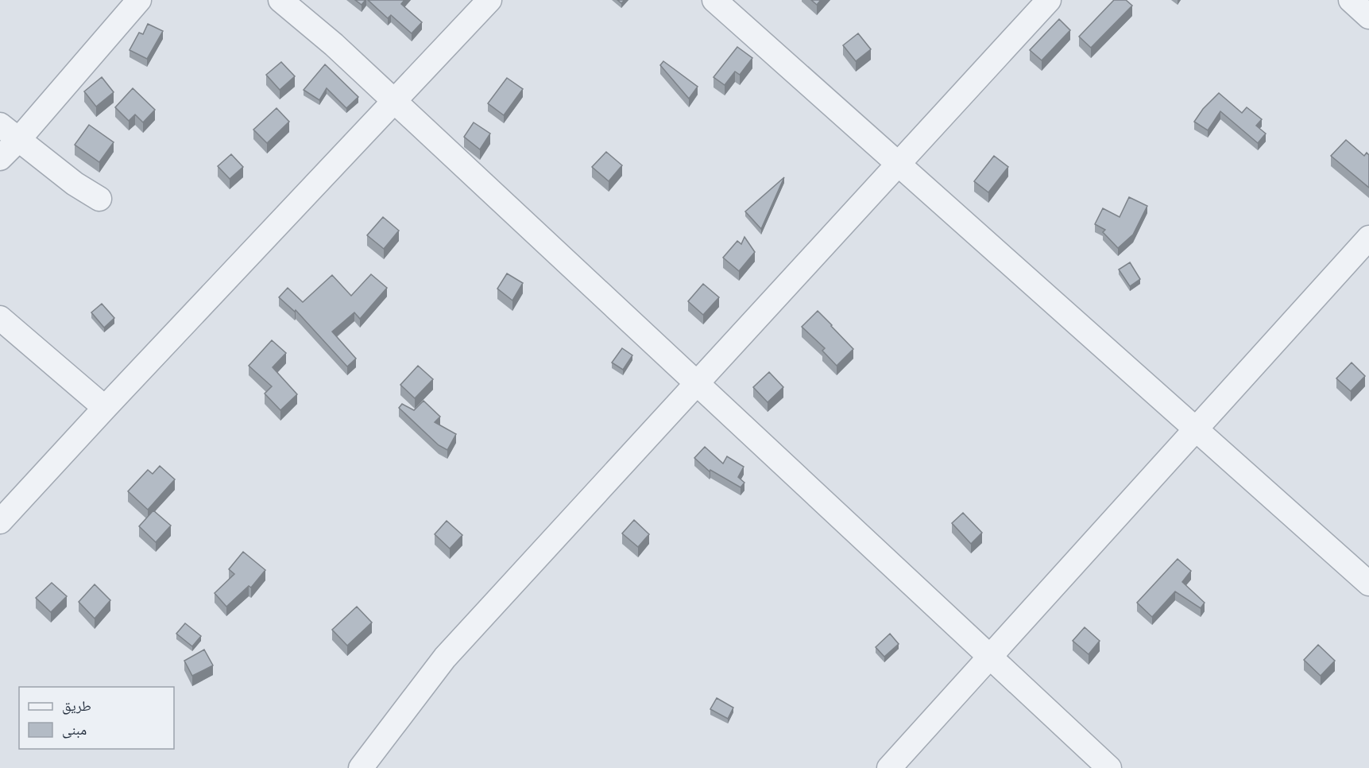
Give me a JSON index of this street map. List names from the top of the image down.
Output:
{
  "legend": ["طريق", "مبنى"]
}
